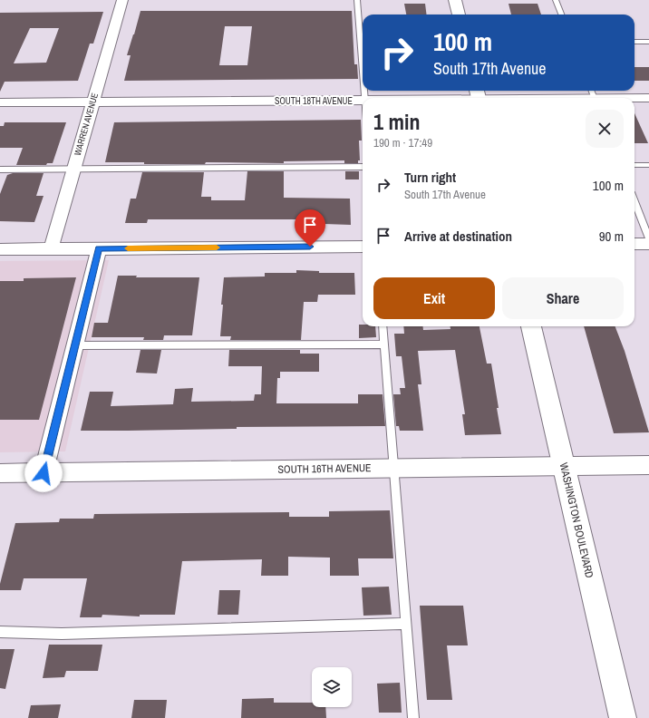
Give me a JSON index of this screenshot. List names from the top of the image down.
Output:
{
  "streets": {
    "street": [
      "SOUTH 18TH AVENUE",
      "WARREN AVENUE",
      "SOUTH 16TH AVENUE",
      "WASHINGTON BOULEVARD"
    ]
  },
  "crossings": [
    ["SOUTH 18TH AVENUE", "WARREN AVENUE"],
    ["SOUTH 16TH AVENUE", "WASHINGTON BOULEVARD"]
  ],
  "page": {
    "turn": ["100 m", "South 17th Avenue"],
    "heading": ["1 min", "190 m · 17:49"],
    "list": [
      {
        "name": "Turn right",
        "note": "South 17th Avenue",
        "value": "100 m"
      },
      {
        "name": "Arrive at destination",
        "value": "90 m"
      }
    ],
    "buttons": ["Exit", "Share"]
  }
}
